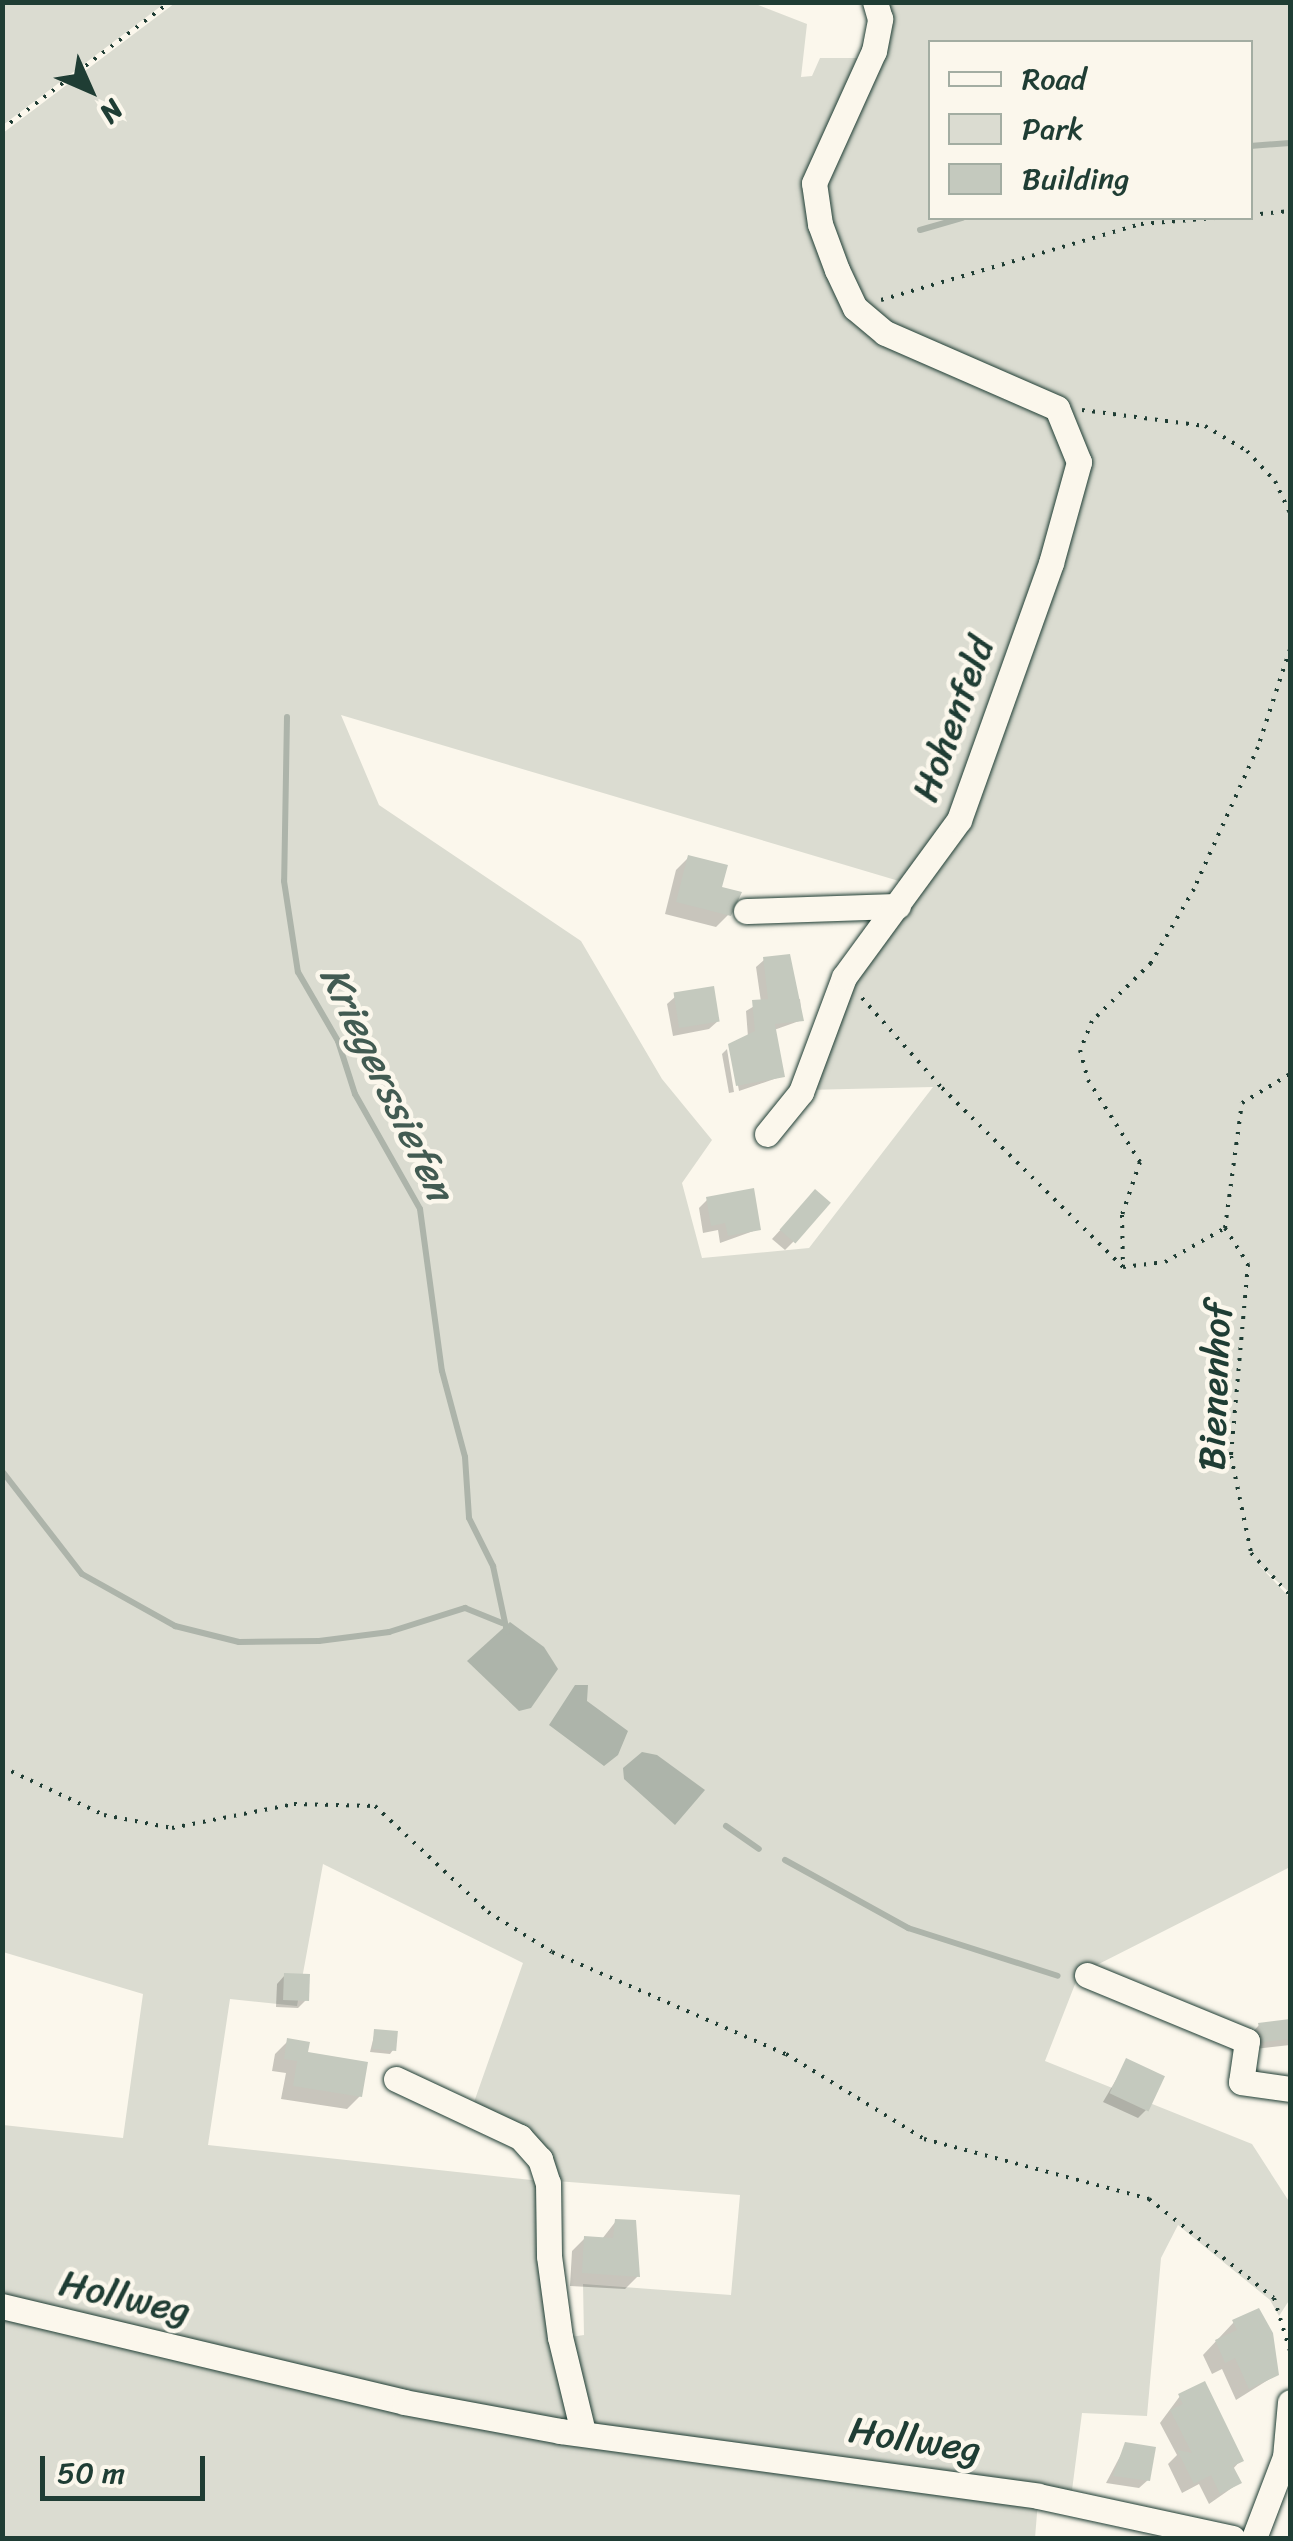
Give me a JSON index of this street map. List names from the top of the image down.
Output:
{
  "streets": {
    "street": ["Hohenfeld", "Hollweg"],
    "path": ["Bienenhof"]
  },
  "water": ["Kriegerssiefen"],
  "legend": ["Road", "Park", "Building"],
  "scale_bar": "50 m",
  "north": "bottom right"
}
